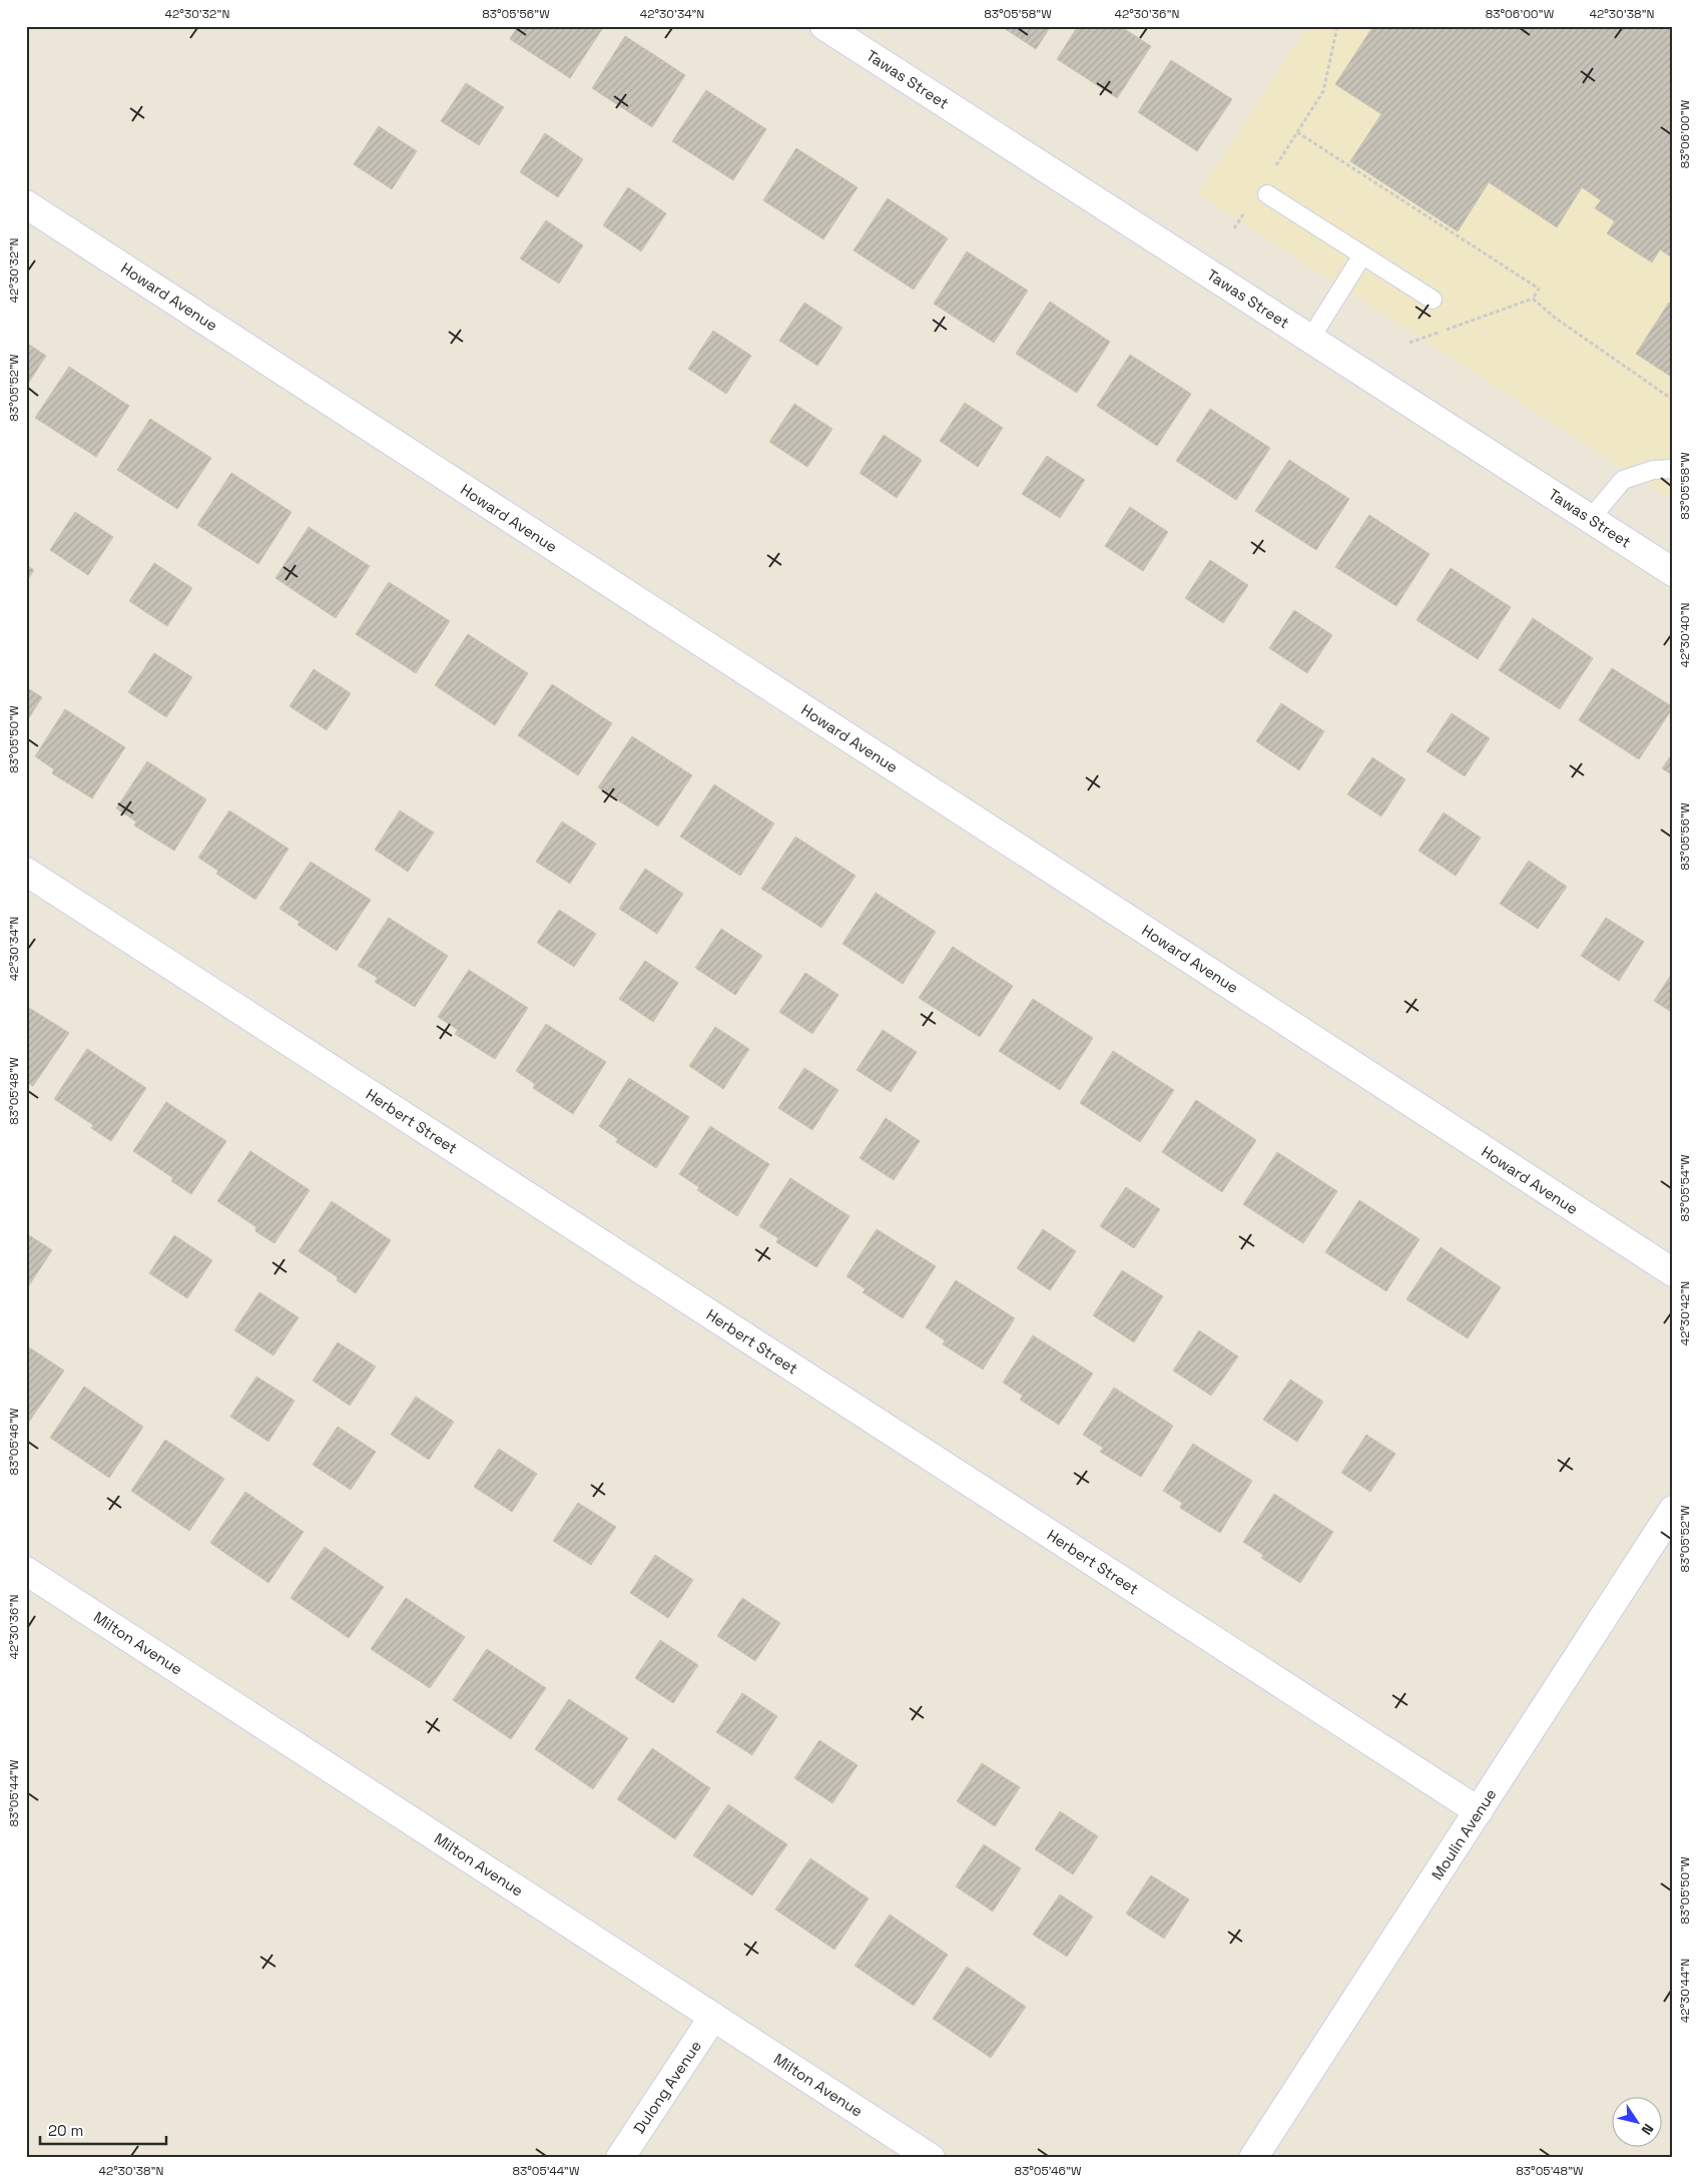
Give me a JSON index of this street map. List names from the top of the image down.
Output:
{
  "streets": {
    "street": [
      "Tawas Street",
      "Howard Avenue",
      "Herbert Street",
      "Milton Avenue",
      "Moulin Avenue",
      "Dulong Avenue"
    ]
  },
  "crossings": [
    ["Herbert Street", "Moulin Avenue"],
    ["Milton Avenue", "Dulong Avenue"]
  ],
  "scale_bar": "20 m",
  "north": "bottom right",
  "coordinates": [
    "42°30'32\"N",
    "83°05'56\"W",
    "42°30'34\"N",
    "83°05'58\"W",
    "42°30'36\"N",
    "83°06'00\"W",
    "42°30'38\"N",
    "83°05'52\"W",
    "42°30'40\"N",
    "83°05'50\"W",
    "83°05'48\"W",
    "83°05'54\"W",
    "42°30'42\"N",
    "83°05'46\"W",
    "83°05'44\"W",
    "42°30'44\"N"
  ]
}
